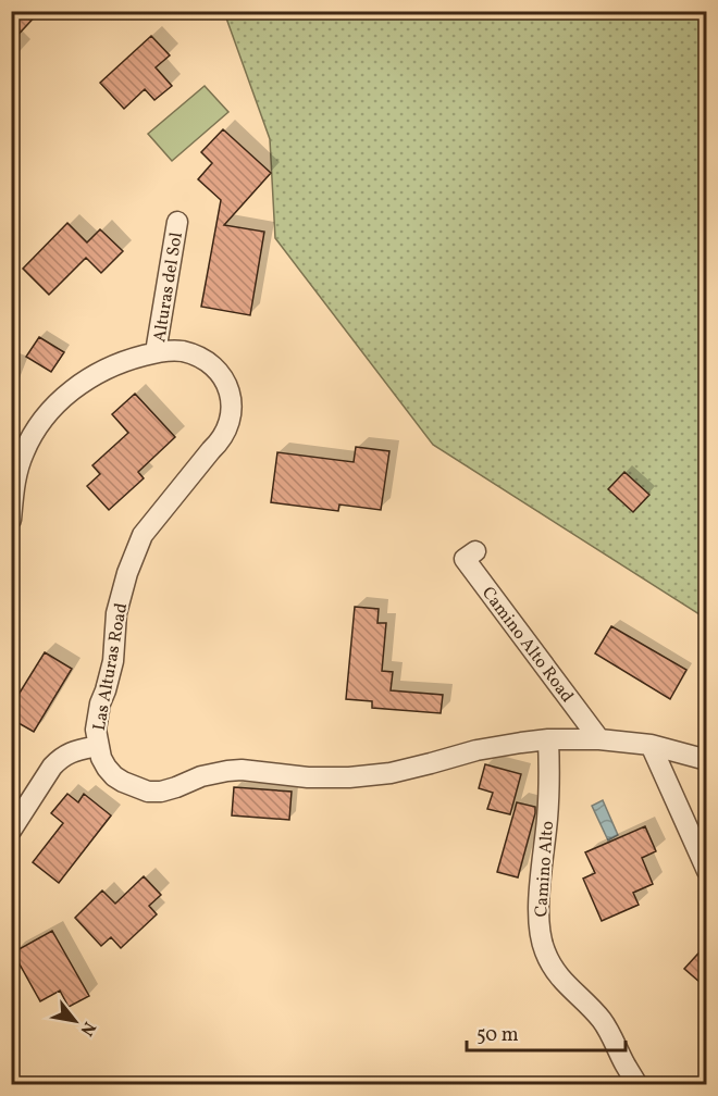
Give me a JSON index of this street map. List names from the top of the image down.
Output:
{
  "streets": {
    "street": [
      "Alturas del Sol",
      "Camino Alto Road",
      "Las Alturas Road",
      "Camino Alto"
    ]
  },
  "crossings": [
    ["Alturas del Sol", "Las Alturas Road"],
    ["Camino Alto Road", "Las Alturas Road"],
    ["Las Alturas Road", "Camino Alto"]
  ],
  "scale_bar": "50 m",
  "north": "bottom right"
}
